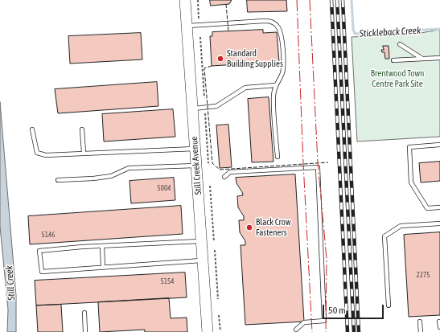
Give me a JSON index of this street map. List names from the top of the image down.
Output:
{
  "streets": {
    "street": ["Still Creek Avenue"]
  },
  "water": ["Stickleback Creek", "Still Creek"],
  "parks": ["Brentwood Town Centre Park Site"],
  "places": ["Standard Building Supplies", "Black Crow Fasteners"],
  "house_numbers": [
    "5004",
    "5146",
    "2275",
    "5154"
  ],
  "scale_bar": "50 m"
}
